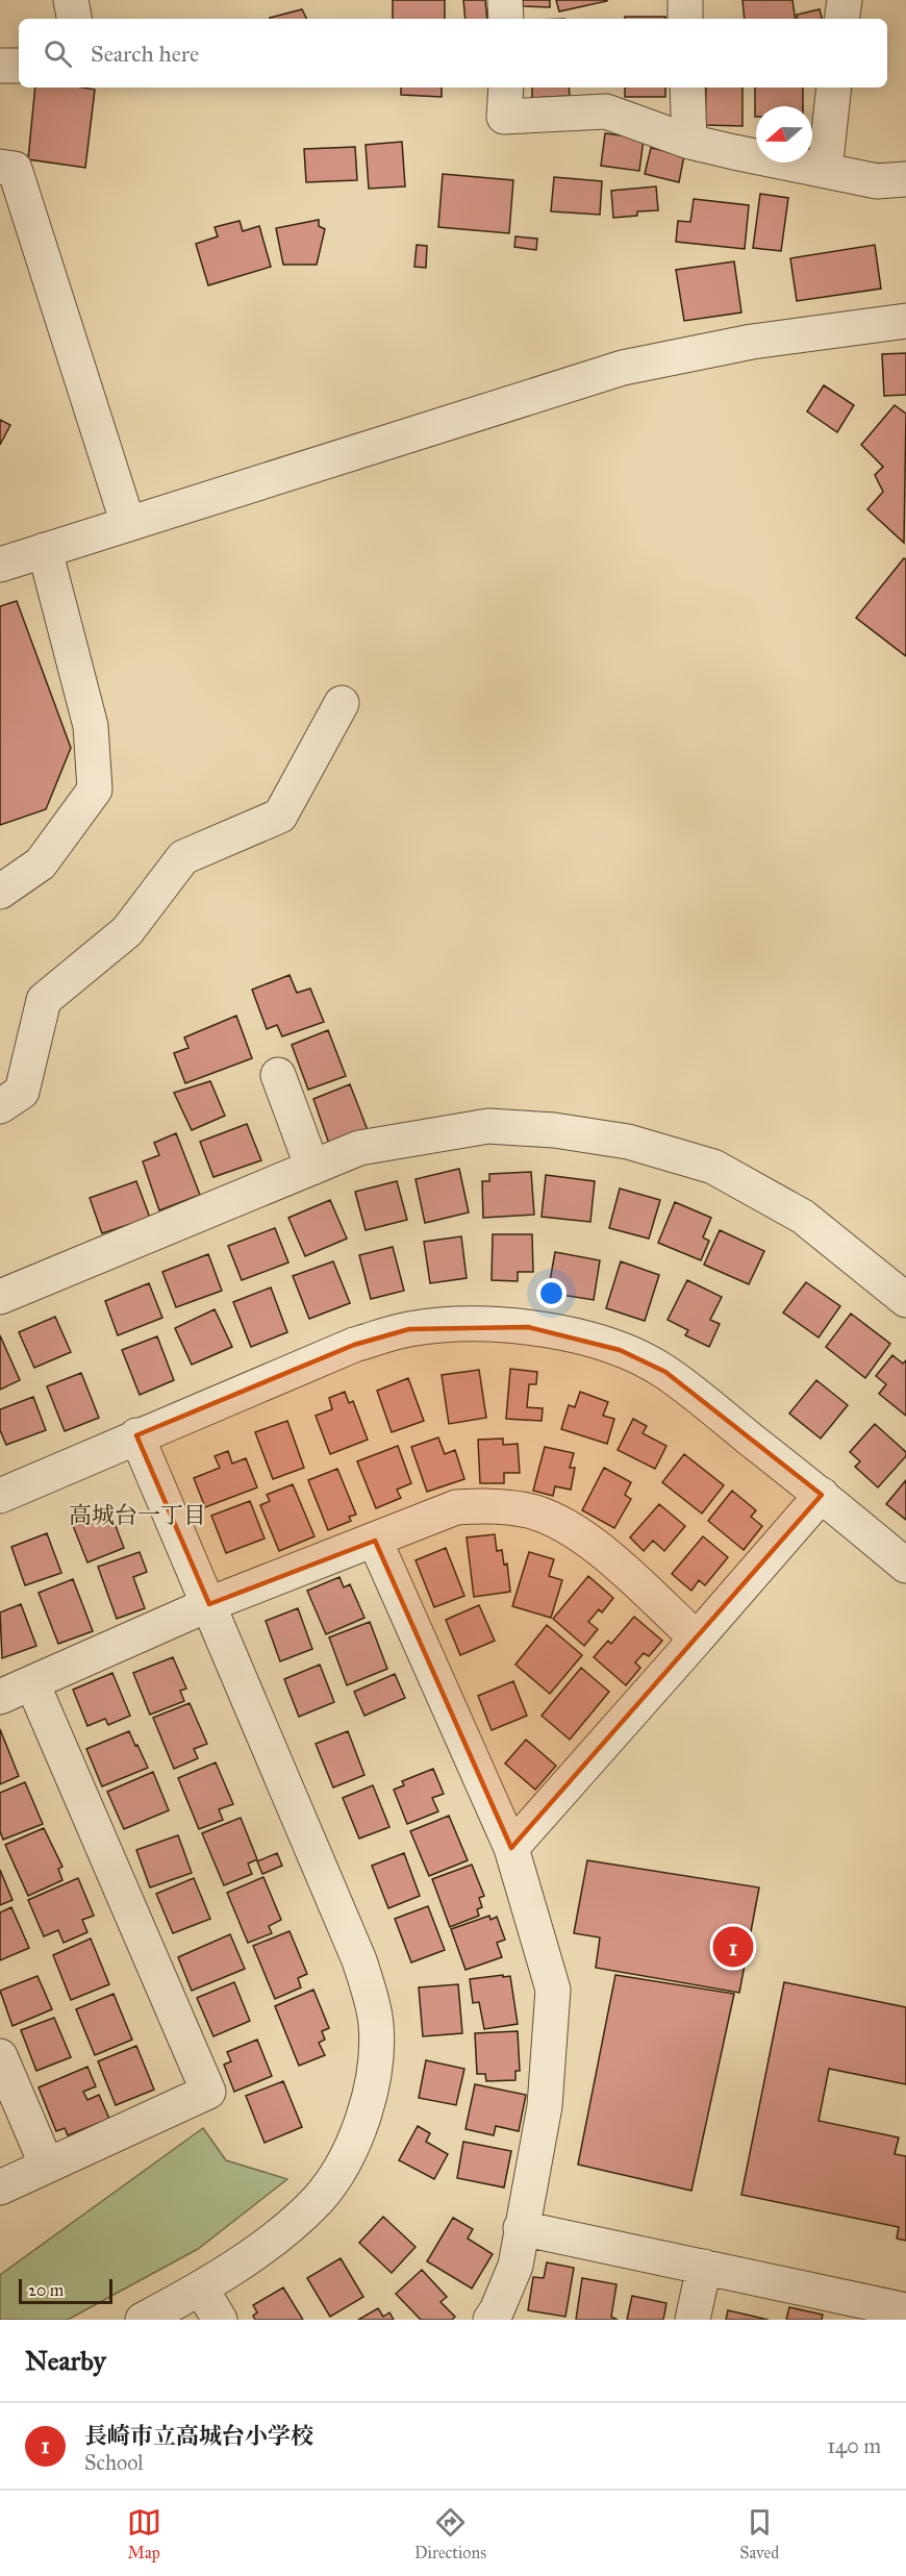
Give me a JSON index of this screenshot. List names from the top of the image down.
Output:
{
  "districts": ["高城台一丁目"],
  "scale_bar": "20 m",
  "north": "left",
  "page": {
    "search": "Search here",
    "pins": "1",
    "scale": "20 m",
    "heading": "Nearby",
    "list": [
      {
        "mark": "1",
        "name": "長崎市立高城台小学校",
        "note": "School",
        "value": "140 m"
      }
    ],
    "nav": ["Map", "Directions", "Saved"]
  }
}
